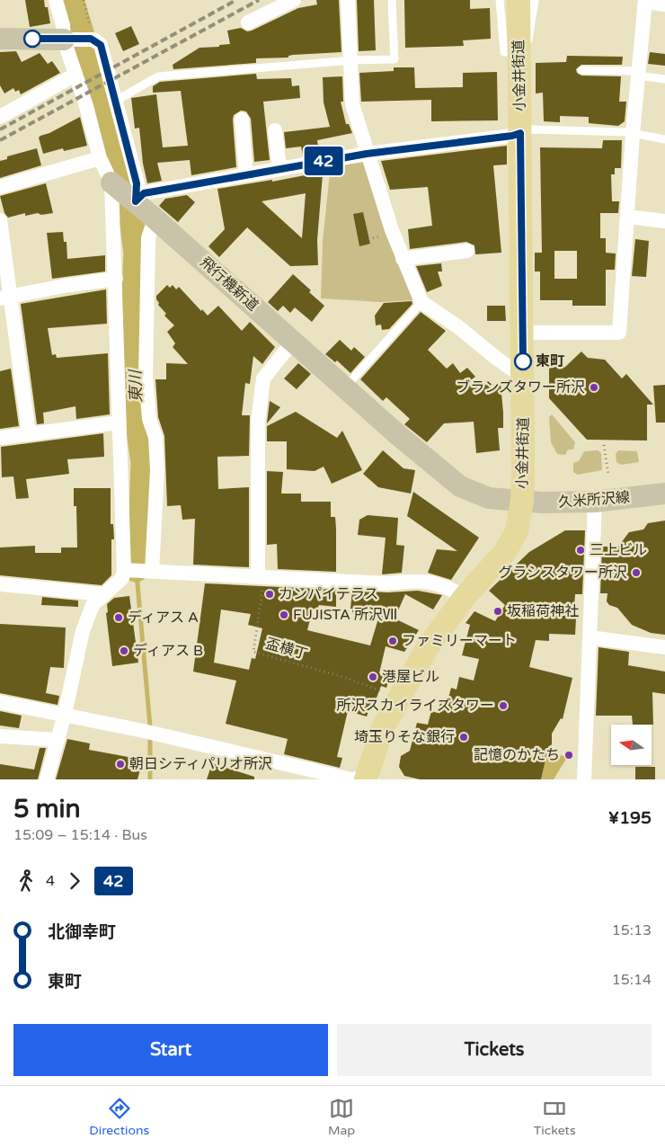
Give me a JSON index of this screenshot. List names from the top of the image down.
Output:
{
  "streets": {
    "main road": ["小金井街道"],
    "street": ["飛行機新道", "久米所沢線"],
    "path": ["盃横丁"]
  },
  "crossings": [
    ["小金井街道", "飛行機新道"],
    ["小金井街道", "久米所沢線"],
    ["飛行機新道", "久米所沢線"]
  ],
  "water": ["東川"],
  "places": [
    "東町",
    "ブランズタワー所沢",
    "三上ビル",
    "グラシスタワー所沢",
    "カンパイテラス",
    "坂稲荷神社",
    "FUJISTA 所沢Ⅶ",
    "ディアス A",
    "ファミリーマート",
    "ディアス B",
    "港屋ビル",
    "所沢スカイライズタワー",
    "埼玉りそな銀行",
    "記憶のかたち",
    "朝日シティパリオ所沢"
  ],
  "lines": ["bus line 42"],
  "north": "left",
  "page": {
    "on_map": "42",
    "heading": ["5 min", "15:09 – 15:14 · Bus", "¥195"],
    "legs": ["4", "42"],
    "list": [
      {
        "name": "北御幸町",
        "value": "15:13"
      },
      {
        "name": "東町",
        "value": "15:14"
      }
    ],
    "buttons": ["Start", "Tickets"],
    "tabs": ["Directions", "Map", "Tickets"]
  }
}
